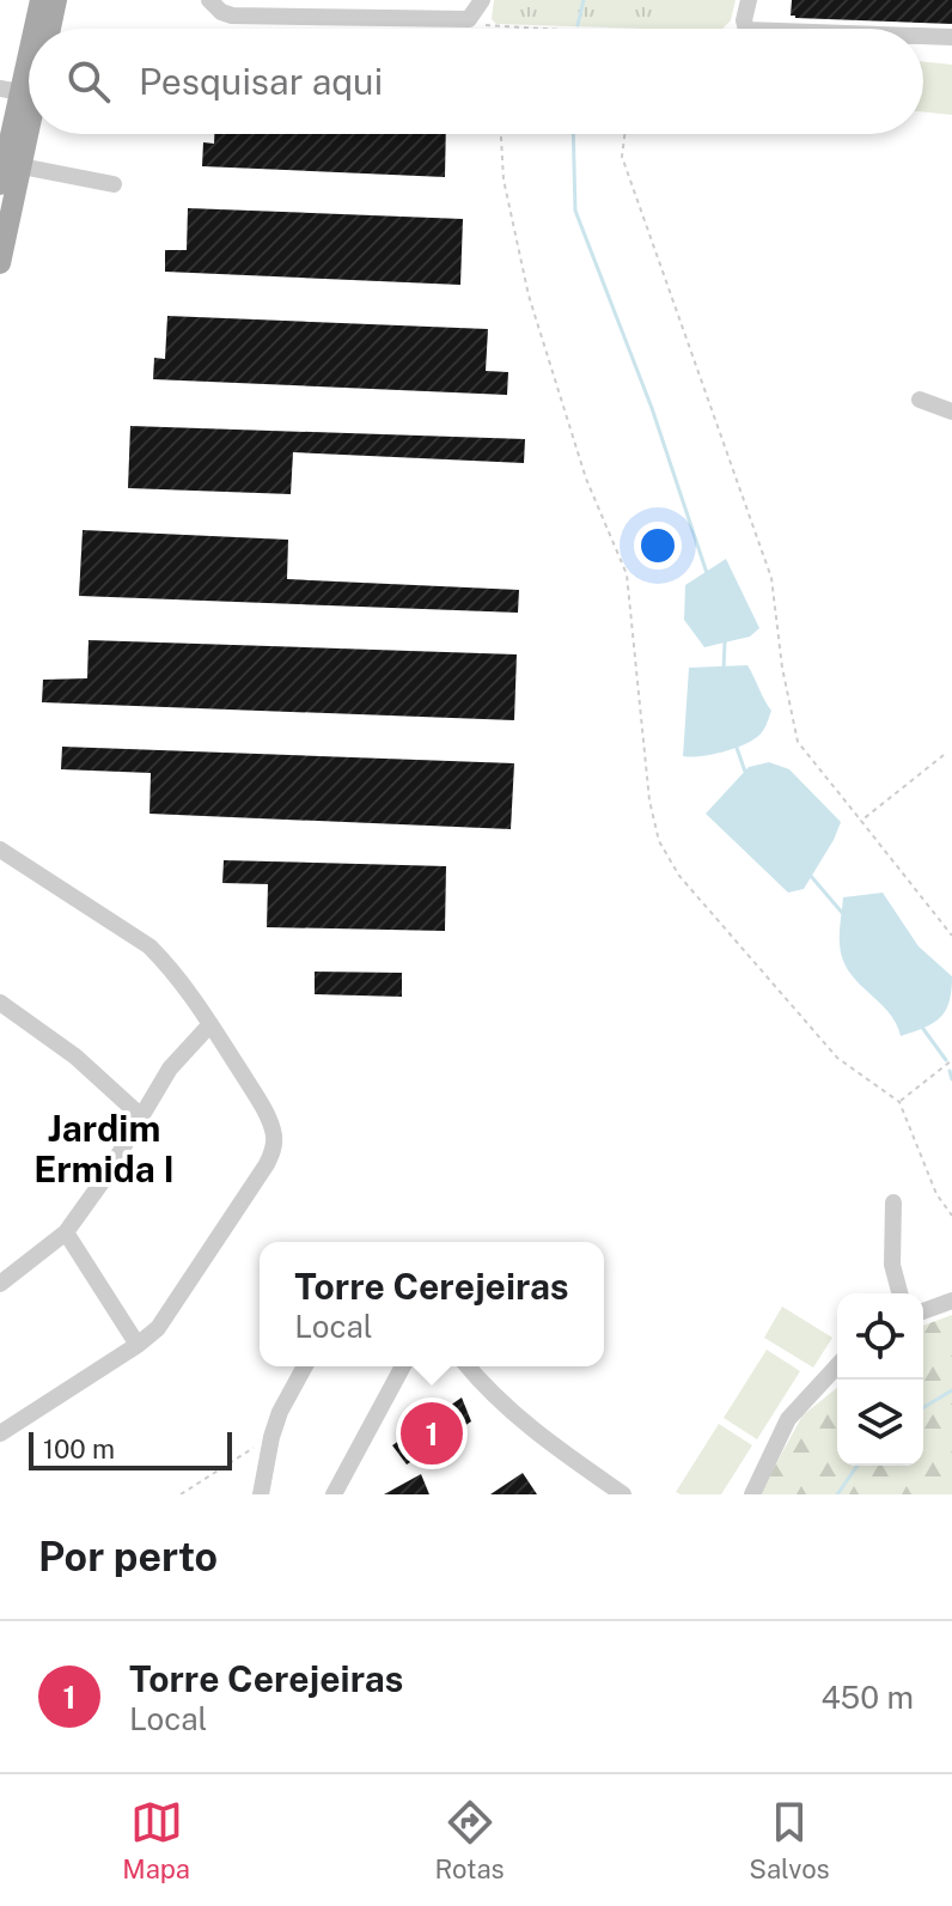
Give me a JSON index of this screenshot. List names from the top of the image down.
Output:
{
  "districts": ["Jardim Ermida I"],
  "scale_bar": "100 m",
  "page": {
    "search": "Pesquisar aqui",
    "popup": ["Torre Cerejeiras", "Local"],
    "pins": "1",
    "scale": "100 m",
    "heading": "Por perto",
    "list": [
      {
        "mark": "1",
        "name": "Torre Cerejeiras",
        "note": "Local",
        "value": "450 m"
      }
    ],
    "nav": ["Mapa", "Rotas", "Salvos"]
  }
}
